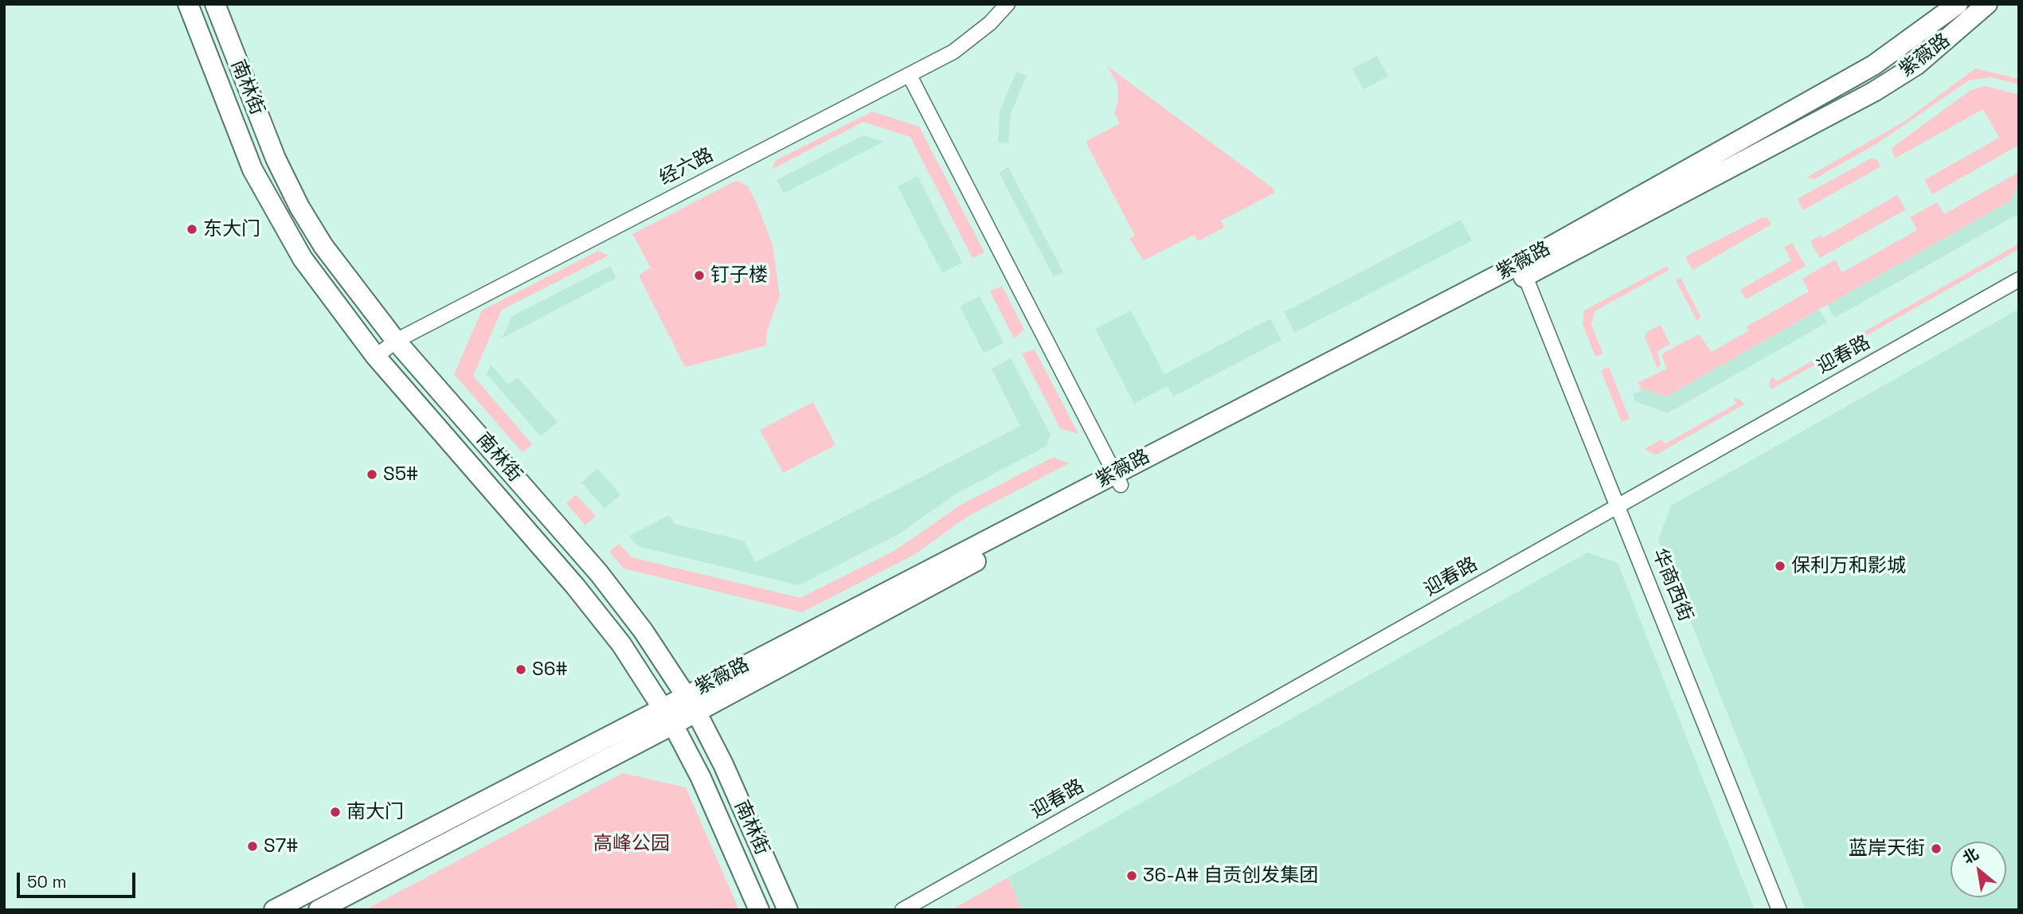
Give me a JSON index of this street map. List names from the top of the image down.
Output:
{
  "streets": {
    "main road": ["紫薇路", "南林街"],
    "street": ["经六路", "迎春路", "华商西街"]
  },
  "crossings": [
    ["紫薇路", "南林街"],
    ["紫薇路", "华商西街"],
    ["南林街", "经六路"],
    ["迎春路", "华商西街"]
  ],
  "parks": ["高峰公园"],
  "places": [
    "东大门",
    "钉子楼",
    "S5#",
    "保利万和影城",
    "S6#",
    "南大门",
    "S7#",
    "蓝岸天街",
    "36-A# 自贡创发集团"
  ],
  "scale_bar": "50 m",
  "north": "top left"
}
